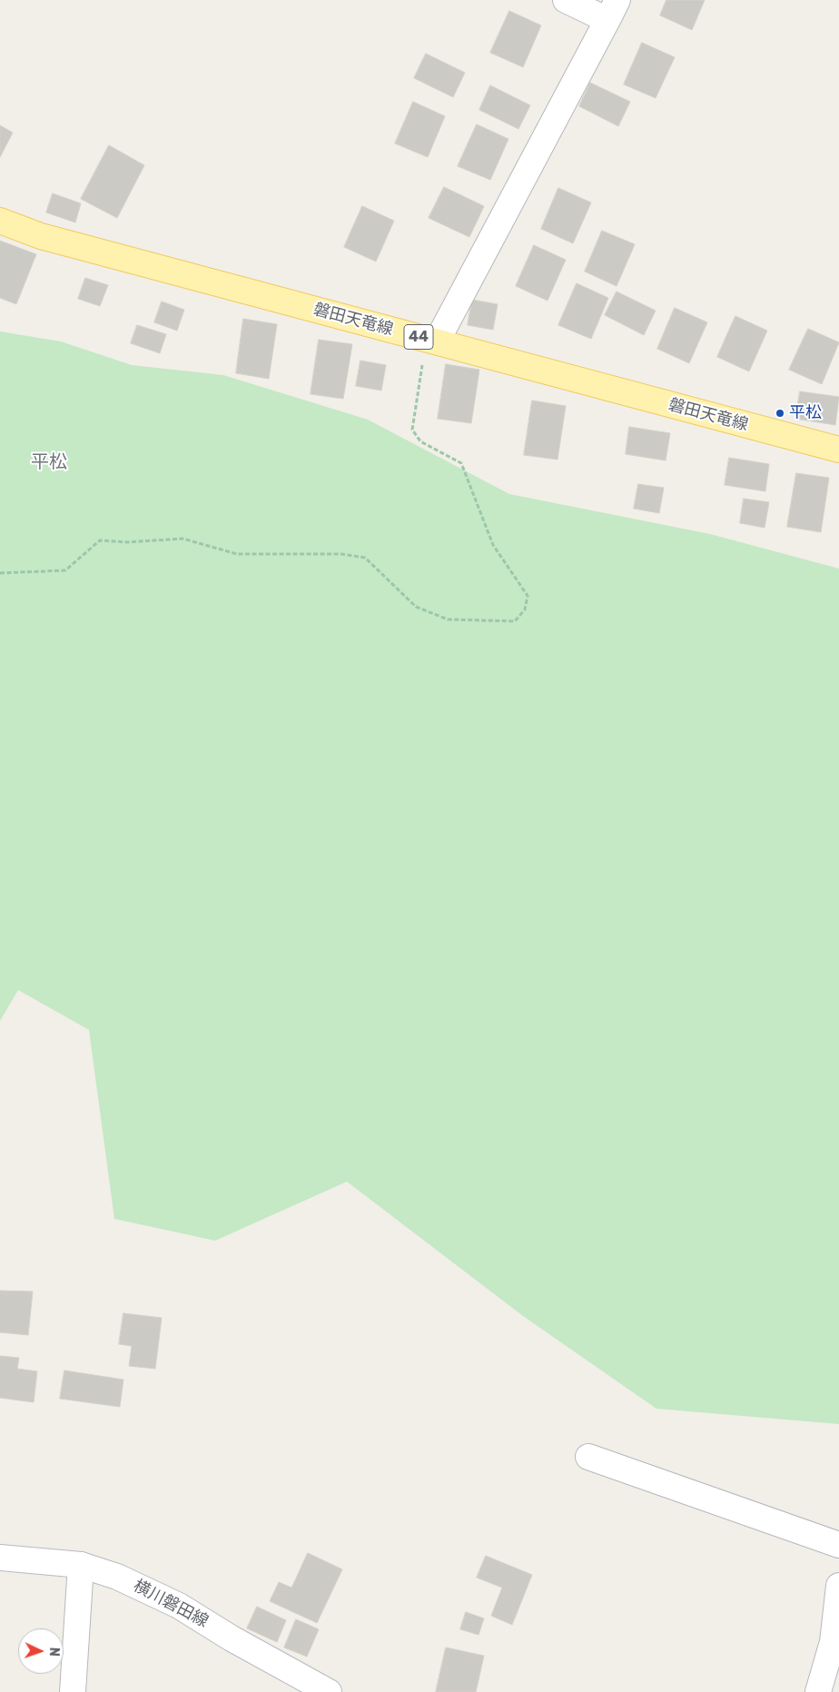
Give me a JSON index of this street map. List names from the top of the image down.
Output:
{
  "streets": {
    "main road": ["磐田天竜線", "44"],
    "street": ["横川磐田線"]
  },
  "districts": ["平松"],
  "places": ["平松"],
  "north": "right"
}
